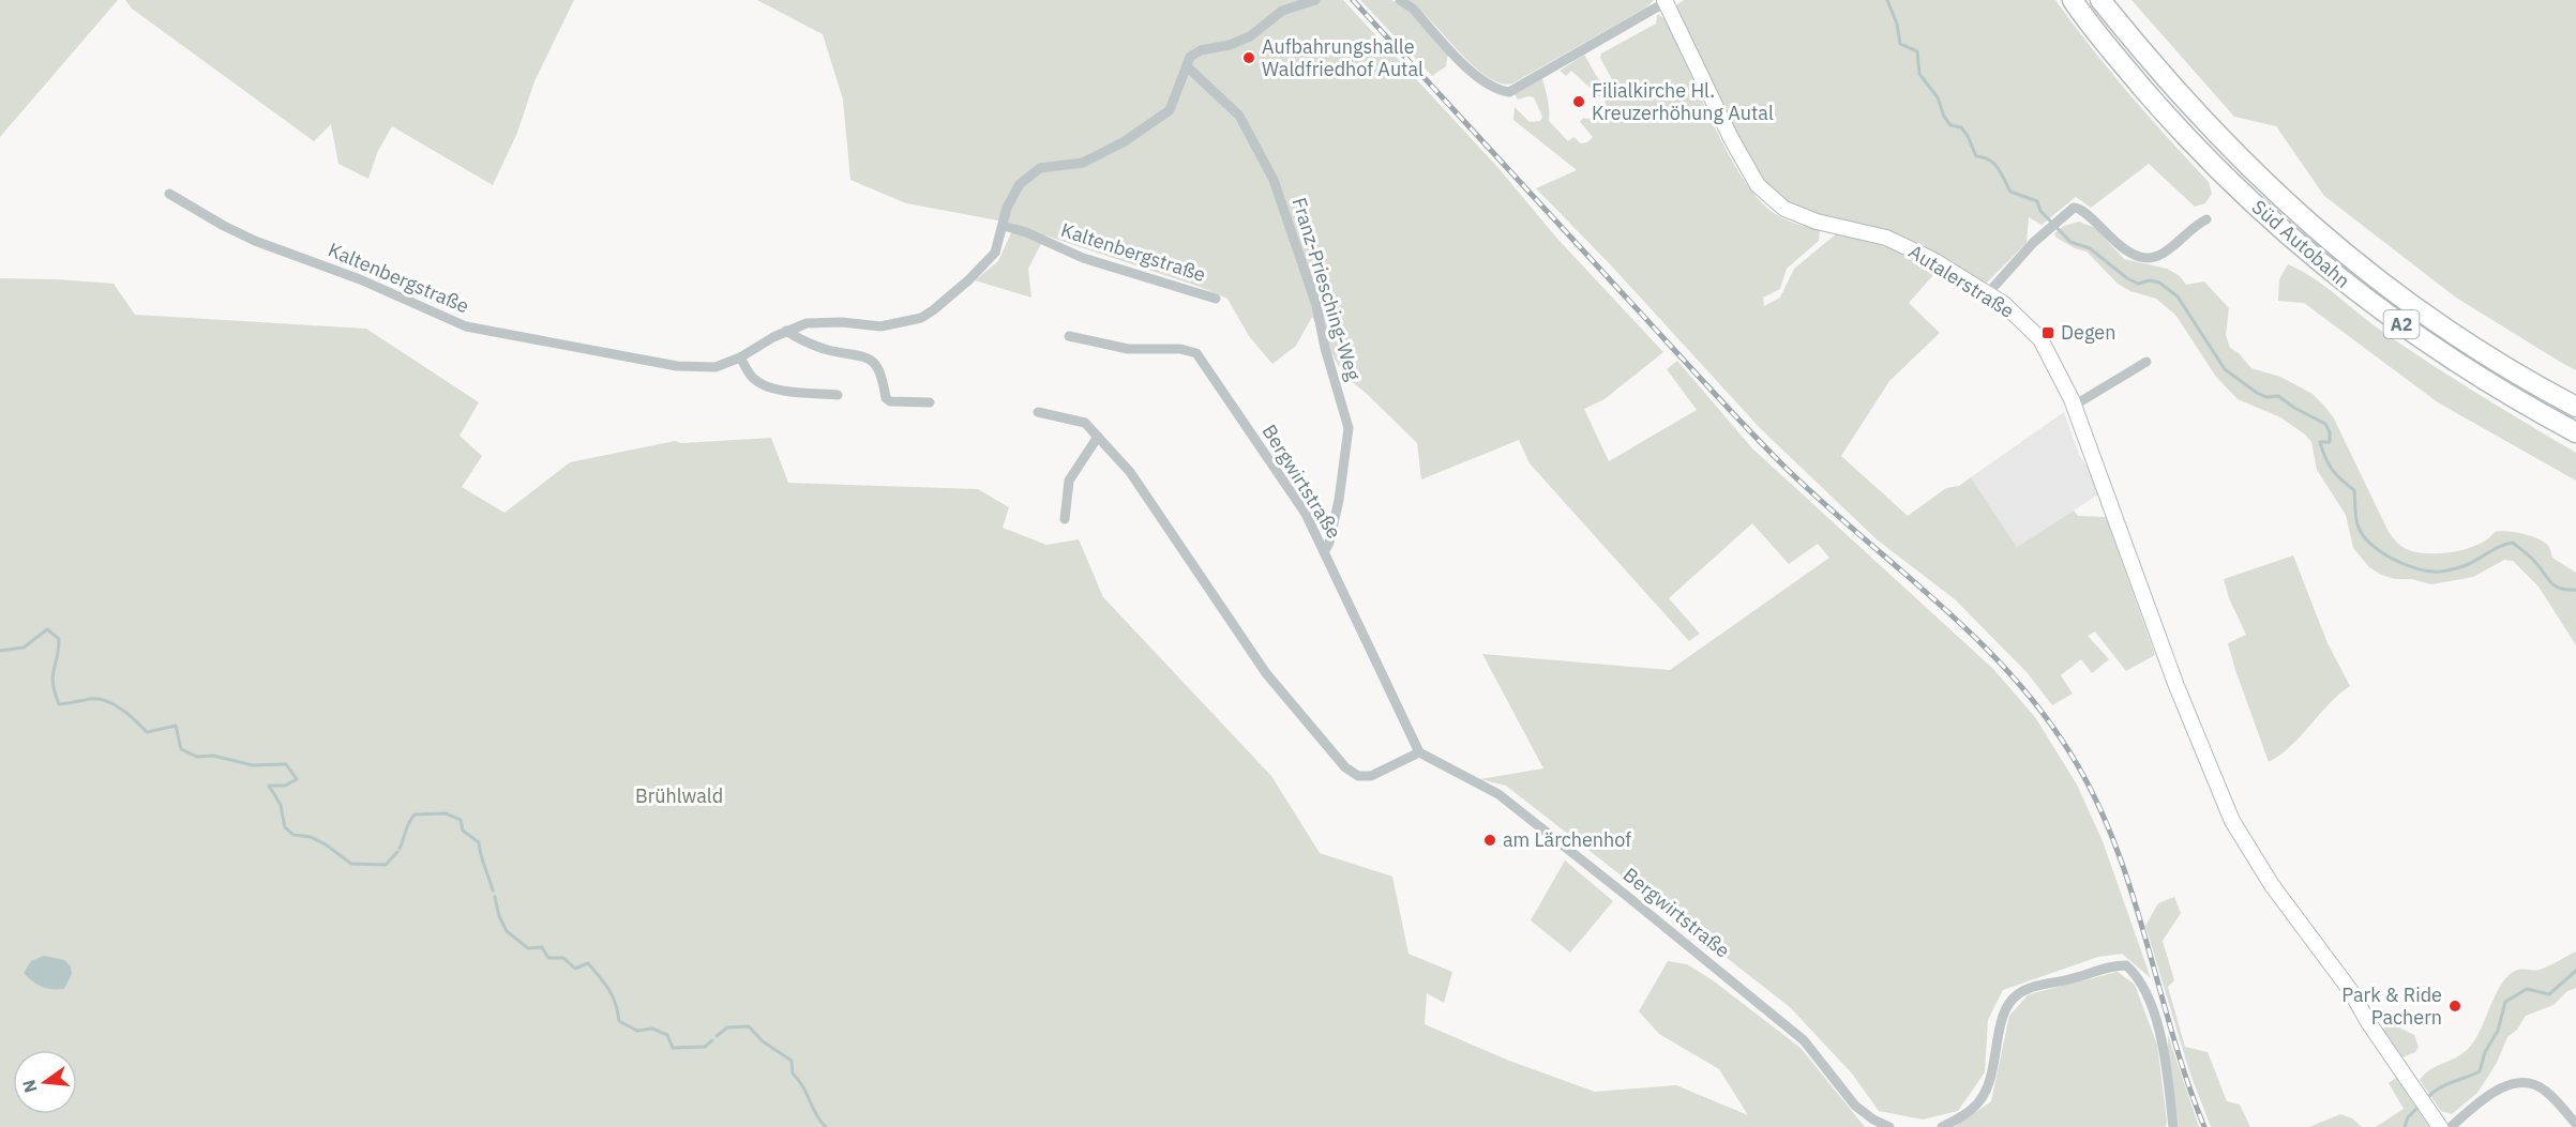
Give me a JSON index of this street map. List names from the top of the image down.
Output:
{
  "streets": {
    "highway": ["Süd Autobahn", "A2"],
    "main road": ["Autalerstraße"],
    "street": ["Kaltenbergstraße", "Franz-Priesching-Weg", "Bergwirtstraße"]
  },
  "crossings": [
    ["Kaltenbergstraße", "Franz-Priesching-Weg"],
    ["Franz-Priesching-Weg", "Bergwirtstraße"]
  ],
  "parks": ["Brühlwald"],
  "places": {
    "other": [
      "Aufbahrungshalle Waldfriedhof Autal",
      "Filialkirche Hl. Kreuzerhöhung Autal",
      "am Lärchenhof",
      "Park & Ride Pachern"
    ],
    "transit": ["Degen"]
  },
  "north": "left"
}
